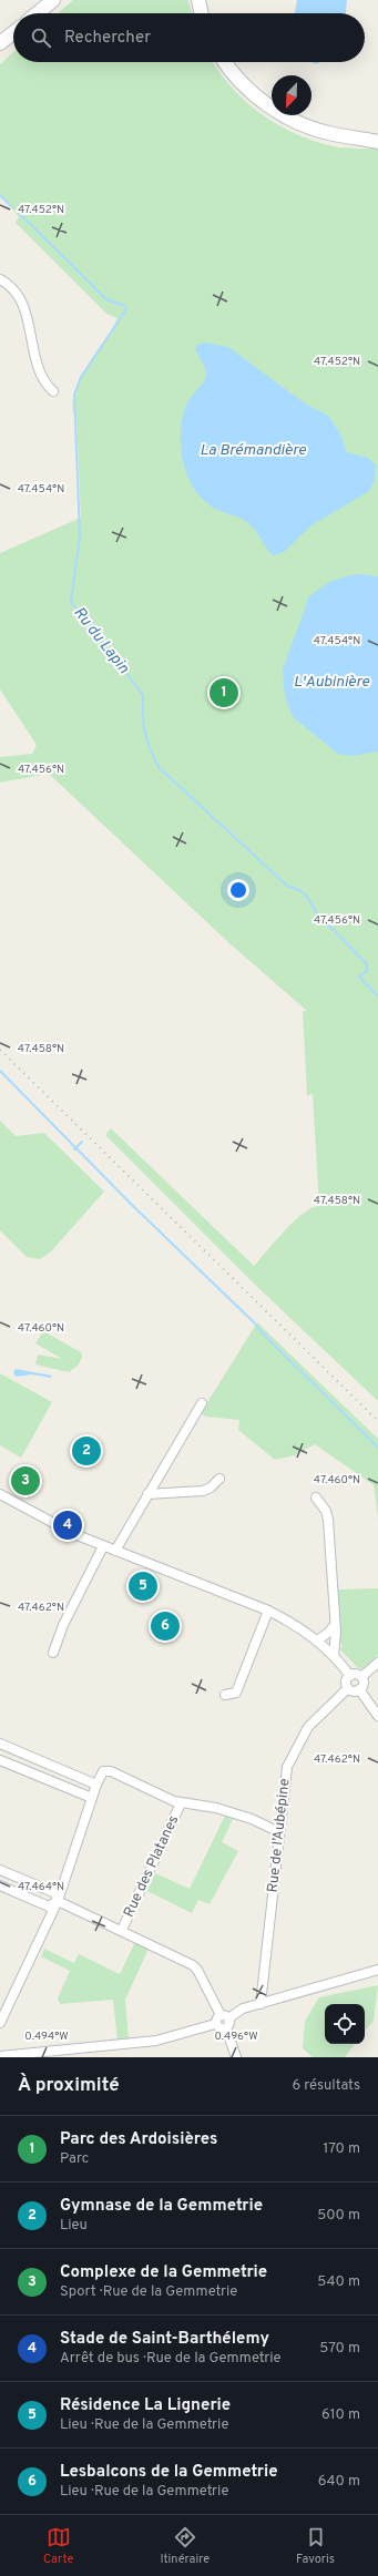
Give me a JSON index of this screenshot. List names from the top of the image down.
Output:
{
  "streets": {
    "street": ["Rue de l’Aubépine", "Rue des Platanes"]
  },
  "water": ["La Brémandière", "Ru du Lapin", "L'Aubinière"],
  "north": "bottom left",
  "page": {
    "search": "Rechercher",
    "pins": [
      "1",
      "2",
      "3",
      "4",
      "5",
      "6"
    ],
    "heading": ["À proximité", "6 résultats"],
    "list": [
      {
        "mark": "1",
        "name": "Parc des Ardoisières",
        "note": "Parc",
        "value": "170 m"
      },
      {
        "mark": "2",
        "name": "Gymnase de la Gemmetrie",
        "note": "Lieu",
        "value": "500 m"
      },
      {
        "mark": "3",
        "name": "Complexe de la Gemmetrie",
        "note": "Sport · Rue de la Gemmetrie",
        "value": "540 m"
      },
      {
        "mark": "4",
        "name": "Stade de Saint-Barthélemy",
        "note": "Arrêt de bus · Rue de la Gemmetrie",
        "value": "570 m"
      },
      {
        "mark": "5",
        "name": "Résidence La Lignerie",
        "note": "Lieu · Rue de la Gemmetrie",
        "value": "610 m"
      },
      {
        "mark": "6",
        "name": "Lesbalcons de la Gemmetrie",
        "note": "Lieu · Rue de la Gemmetrie",
        "value": "640 m"
      }
    ],
    "nav": ["Carte", "Itinéraire", "Favoris"]
  },
  "coordinates": [
    "47.452°N",
    "47.454°N",
    "47.456°N",
    "47.458°N",
    "47.460°N",
    "47.462°N",
    "47.464°N",
    "0.494°W",
    "0.496°W"
  ]
}
